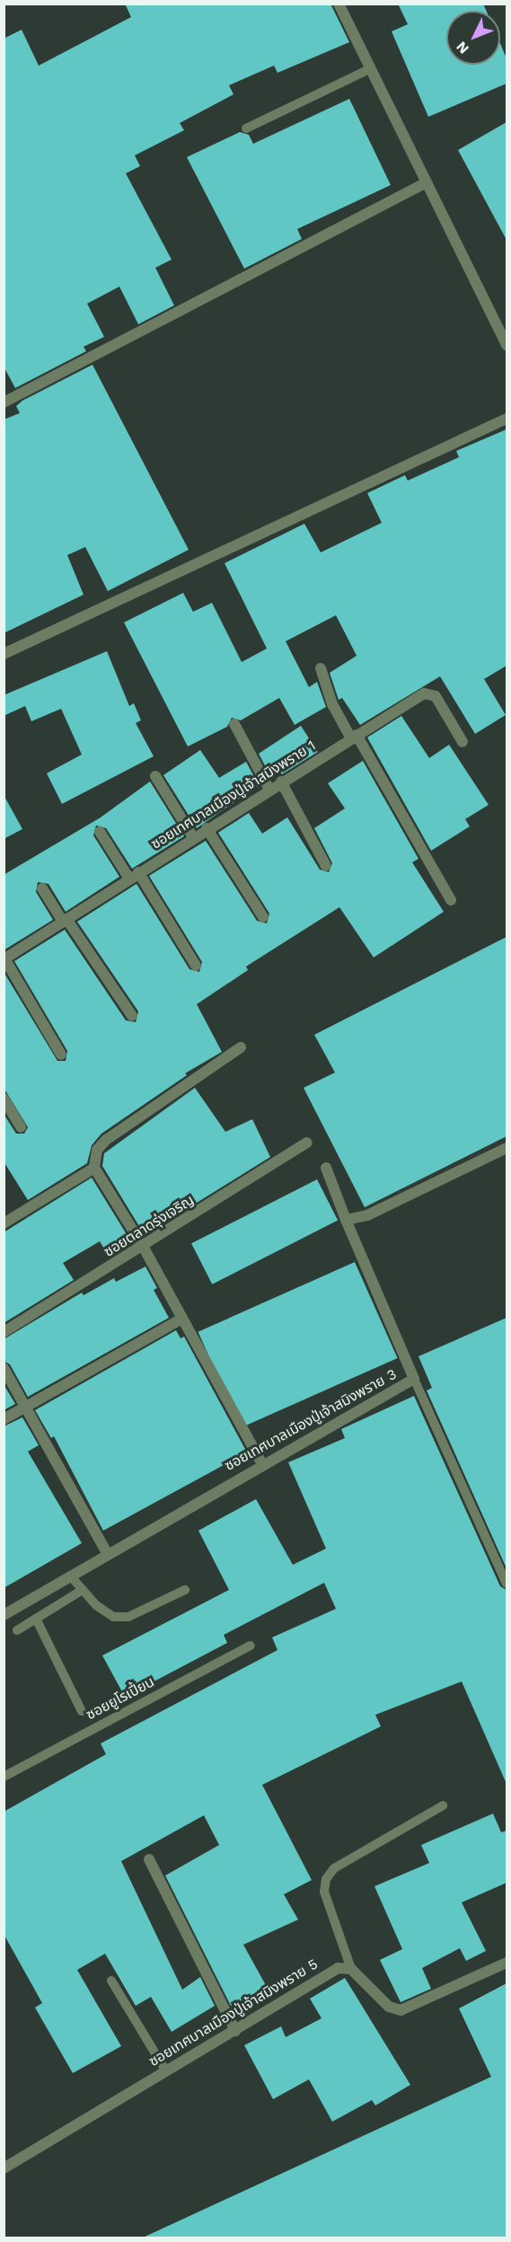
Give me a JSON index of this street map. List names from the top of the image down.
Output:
{
  "streets": {
    "street": [
      "ซอยเทศบาลเมืองปู่เจ้าสมิงพราย 1",
      "ซอยตลาดรุ่งเจริญ",
      "ซอยเทศบาลเมืองปู่เจ้าสมิงพราย 3",
      "ซอยเทศบาลเมืองปู่เจ้าสมิงพราย 5"
    ],
    "lane": ["ซอยยูโรเปี้ยน"]
  },
  "north": "bottom left"
}
